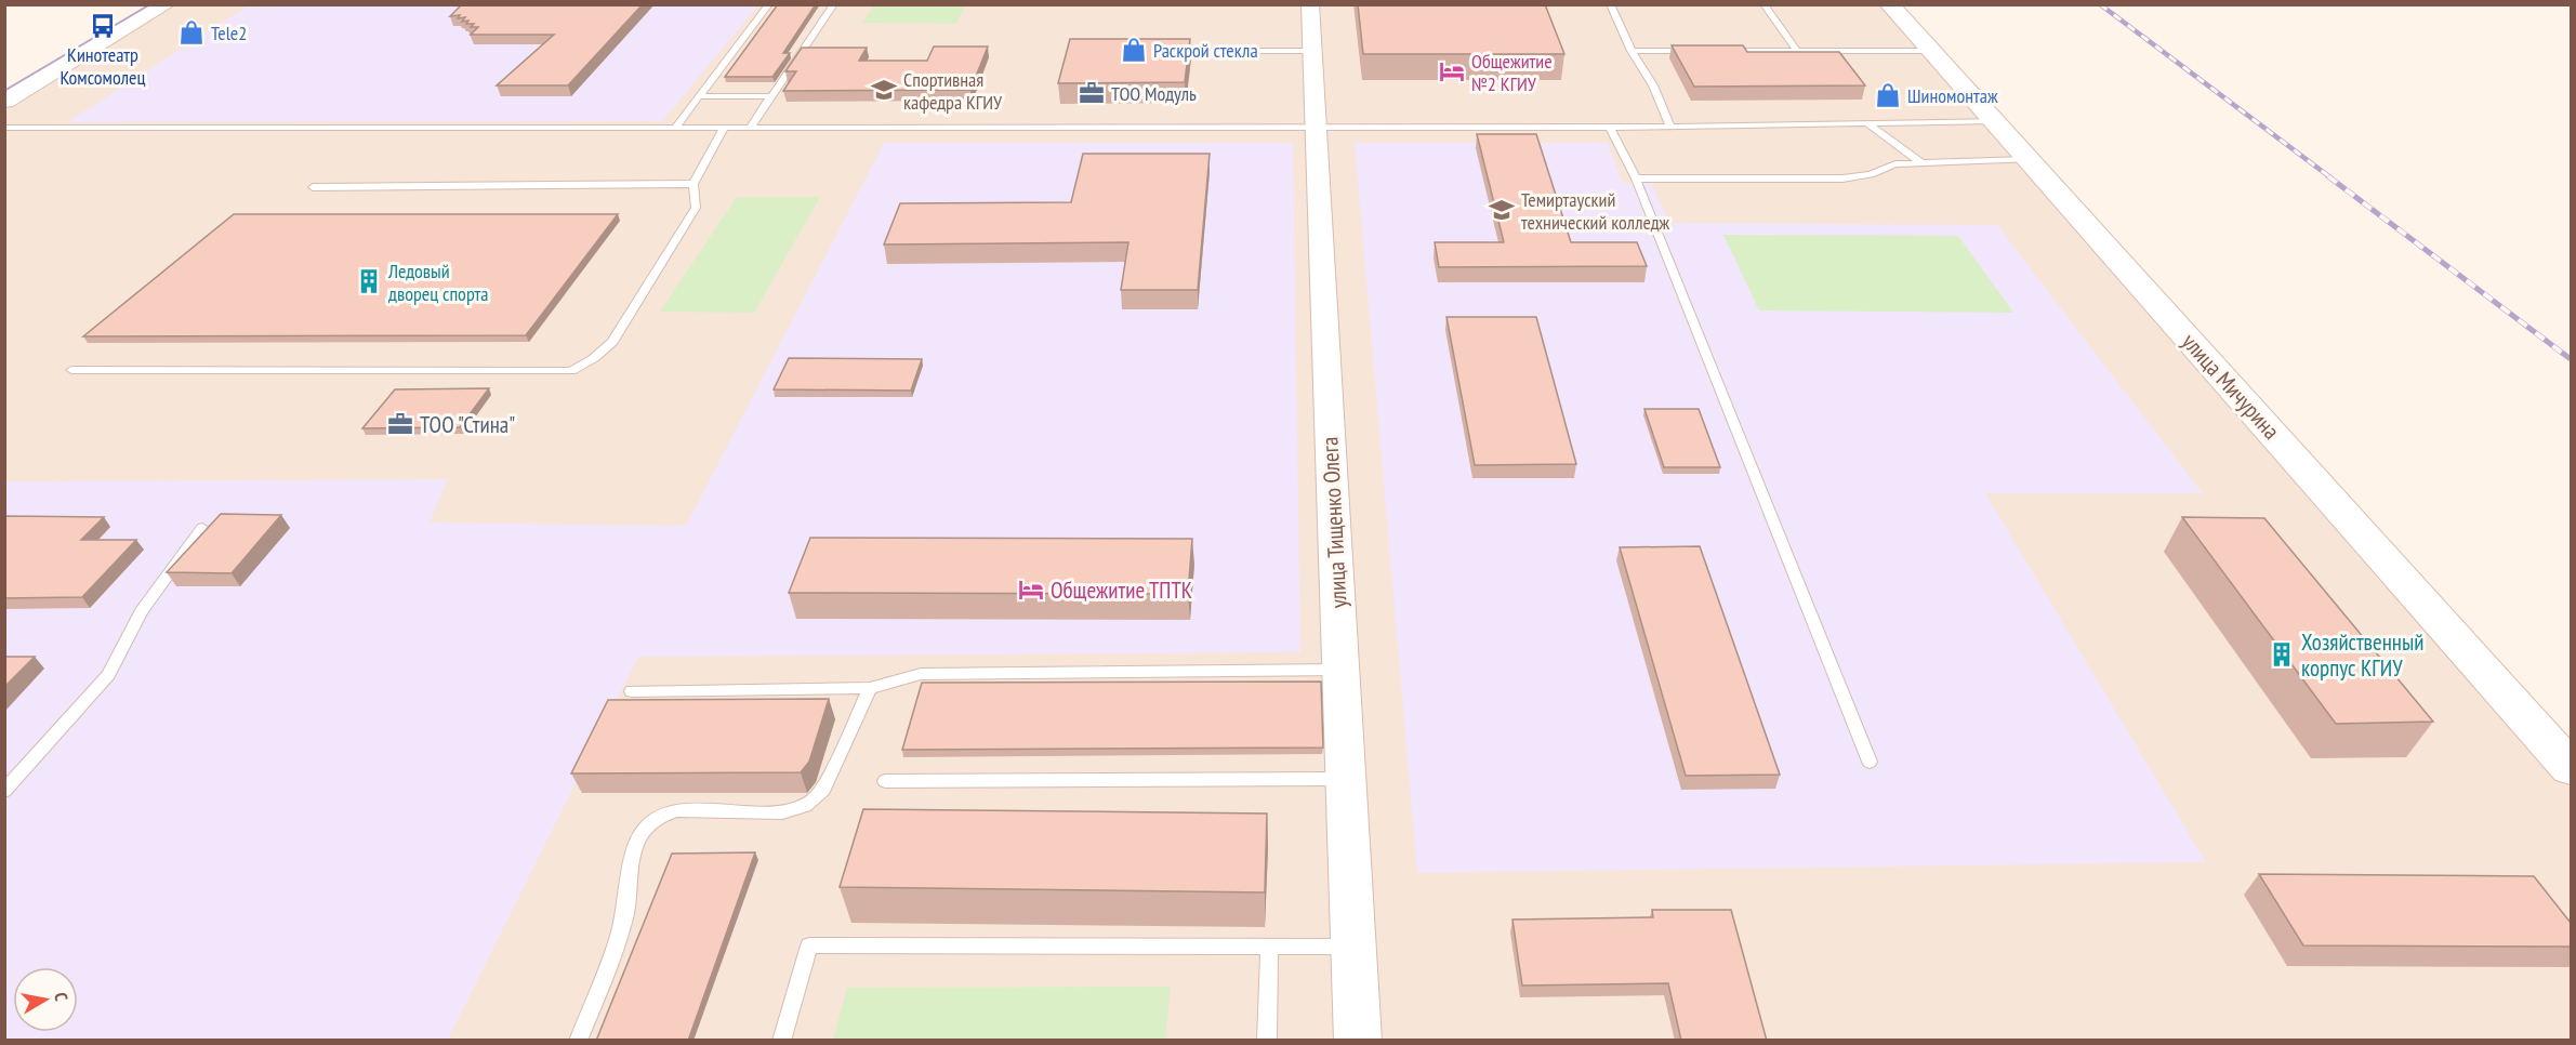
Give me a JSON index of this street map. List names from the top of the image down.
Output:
{
  "streets": {
    "main road": ["улица Мичурина"],
    "street": ["улица Тищенко Олега"]
  },
  "places": {
    "bus stop": ["Кинотеатр Комсомолец"],
    "shop": ["Tele2", "Раскрой стекла", "Шиномонтаж"],
    "hotel": ["Общежитие №2 КГИУ", "Общежитие ТПТК"],
    "school or university": ["Спортивная кафедра КГИУ", "Темиртауский технический колледж"],
    "office": ["ТОО Модуль", "ТОО \"Стина\""],
    "building": ["Ледовый дворец спорта", "Хозяйственный корпус КГИУ"]
  },
  "north": "right"
}
